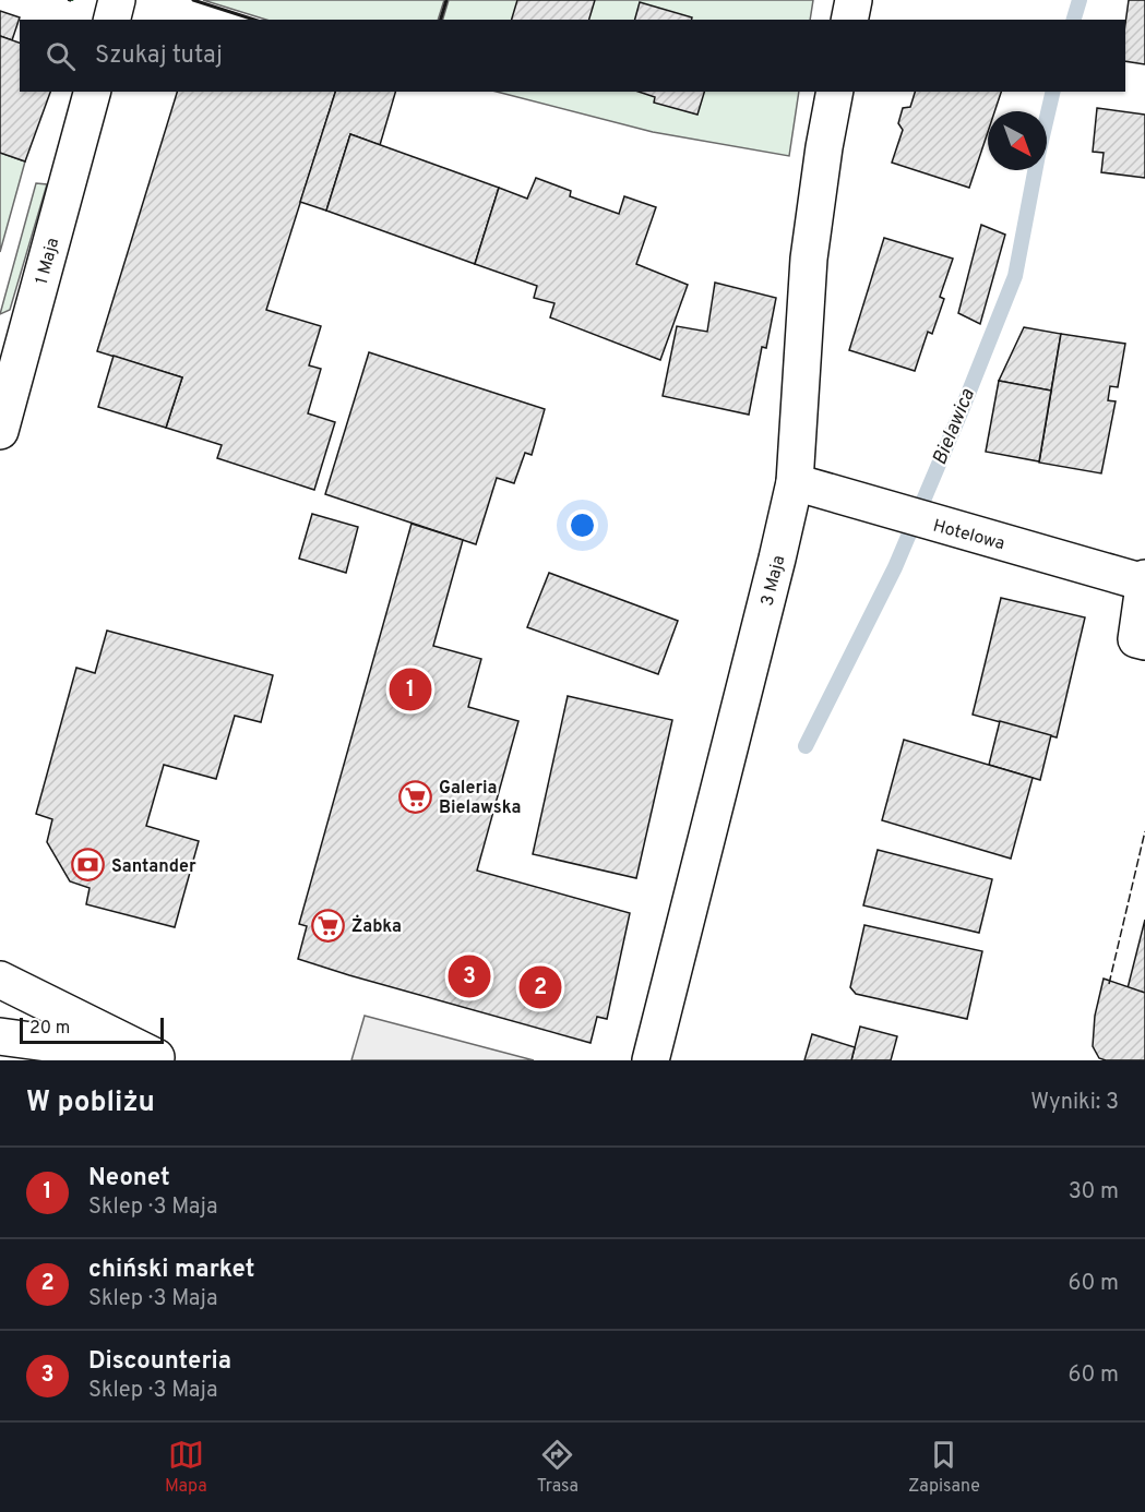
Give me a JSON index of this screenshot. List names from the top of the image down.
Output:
{
  "streets": {
    "street": ["1 Maja", "Hotelowa", "3 Maja"]
  },
  "crossings": [
    ["Hotelowa", "3 Maja"]
  ],
  "water": ["Bielawica"],
  "places": {
    "supermarket": ["Galeria Bielawska", "Żabka"],
    "bank": ["Santander"]
  },
  "scale_bar": "20 m",
  "north": "bottom right",
  "page": {
    "search": "Szukaj tutaj",
    "pins": ["1", "3", "2"],
    "scale": "20 m",
    "heading": ["W pobliżu", "Wyniki: 3"],
    "list": [
      {
        "mark": "1",
        "name": "Neonet",
        "note": "Sklep · 3 Maja",
        "value": "30 m"
      },
      {
        "mark": "2",
        "name": "chiński market",
        "note": "Sklep · 3 Maja",
        "value": "60 m"
      },
      {
        "mark": "3",
        "name": "Discounteria",
        "note": "Sklep · 3 Maja",
        "value": "60 m"
      }
    ],
    "nav": ["Mapa", "Trasa", "Zapisane"]
  }
}
